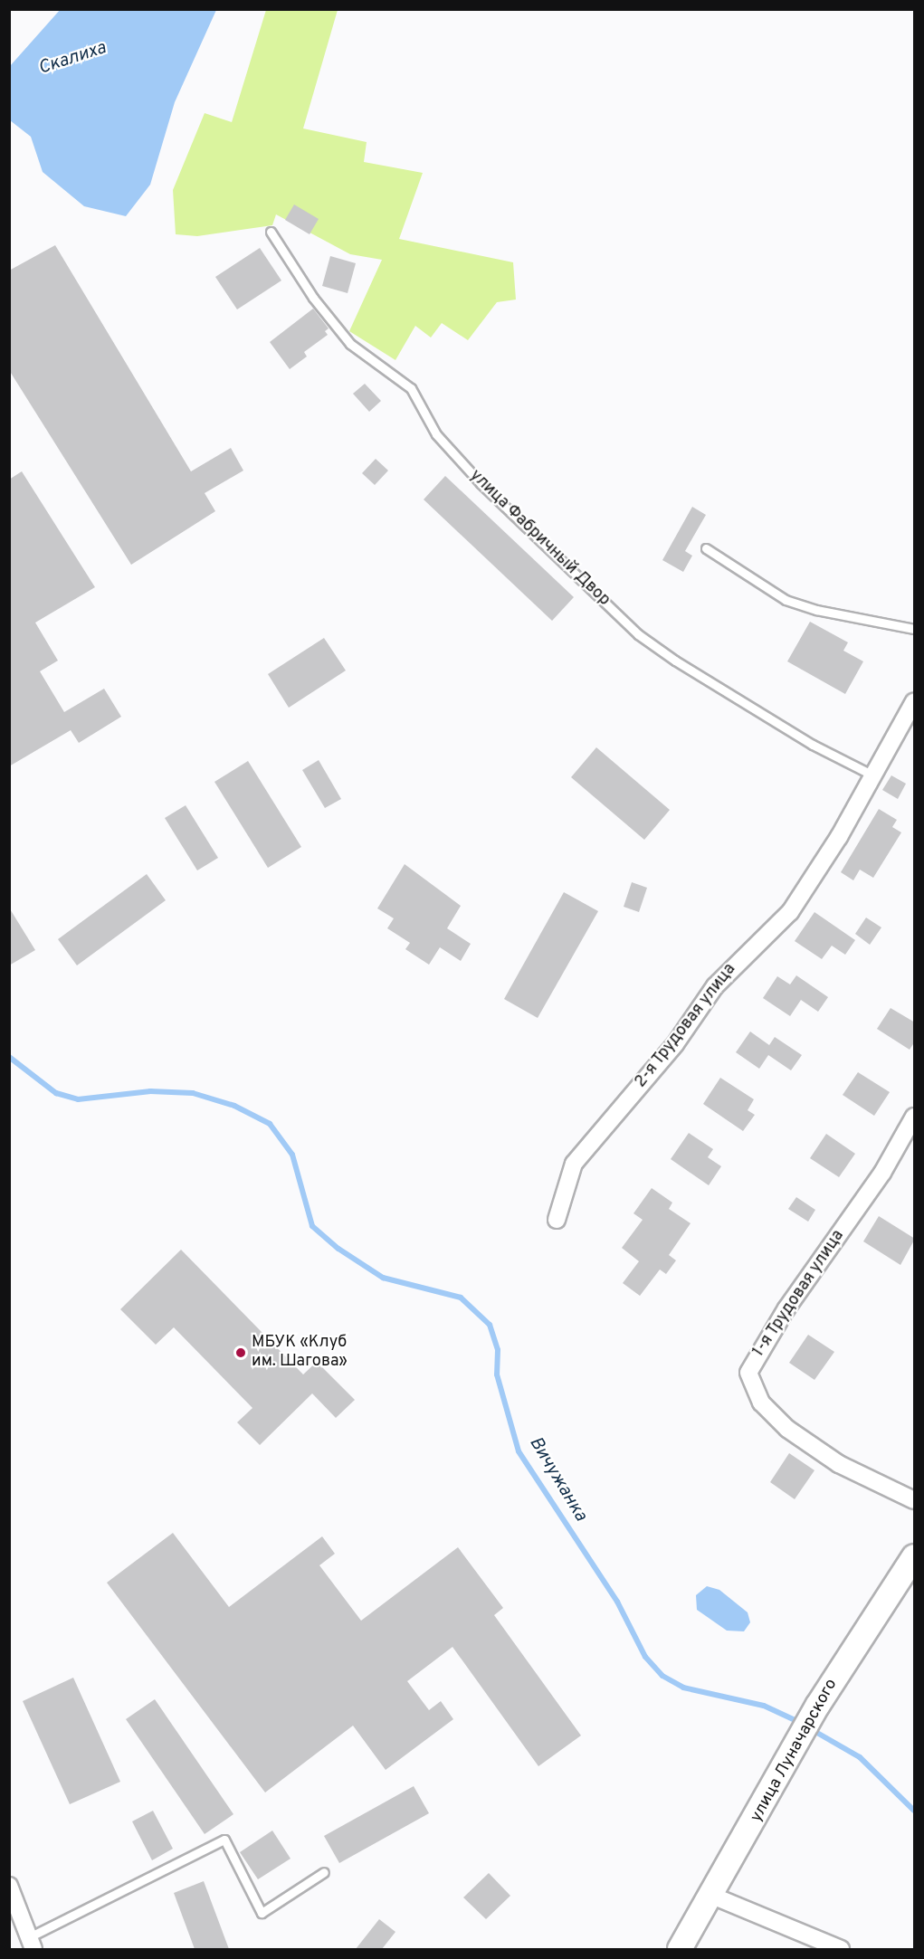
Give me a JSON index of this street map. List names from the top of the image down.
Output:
{
  "streets": {
    "main road": ["улица Луначарского"],
    "street": ["2-я Трудовая улица", "1-я Трудовая улица"],
    "lane": ["улица Фабричный Двор"]
  },
  "crossings": [
    ["улица Фабричный Двор", "2-я Трудовая улица"]
  ],
  "water": ["Скалиха", "Вичужанка"],
  "places": ["МБУК «Клуб им. Шагова»"]
}
